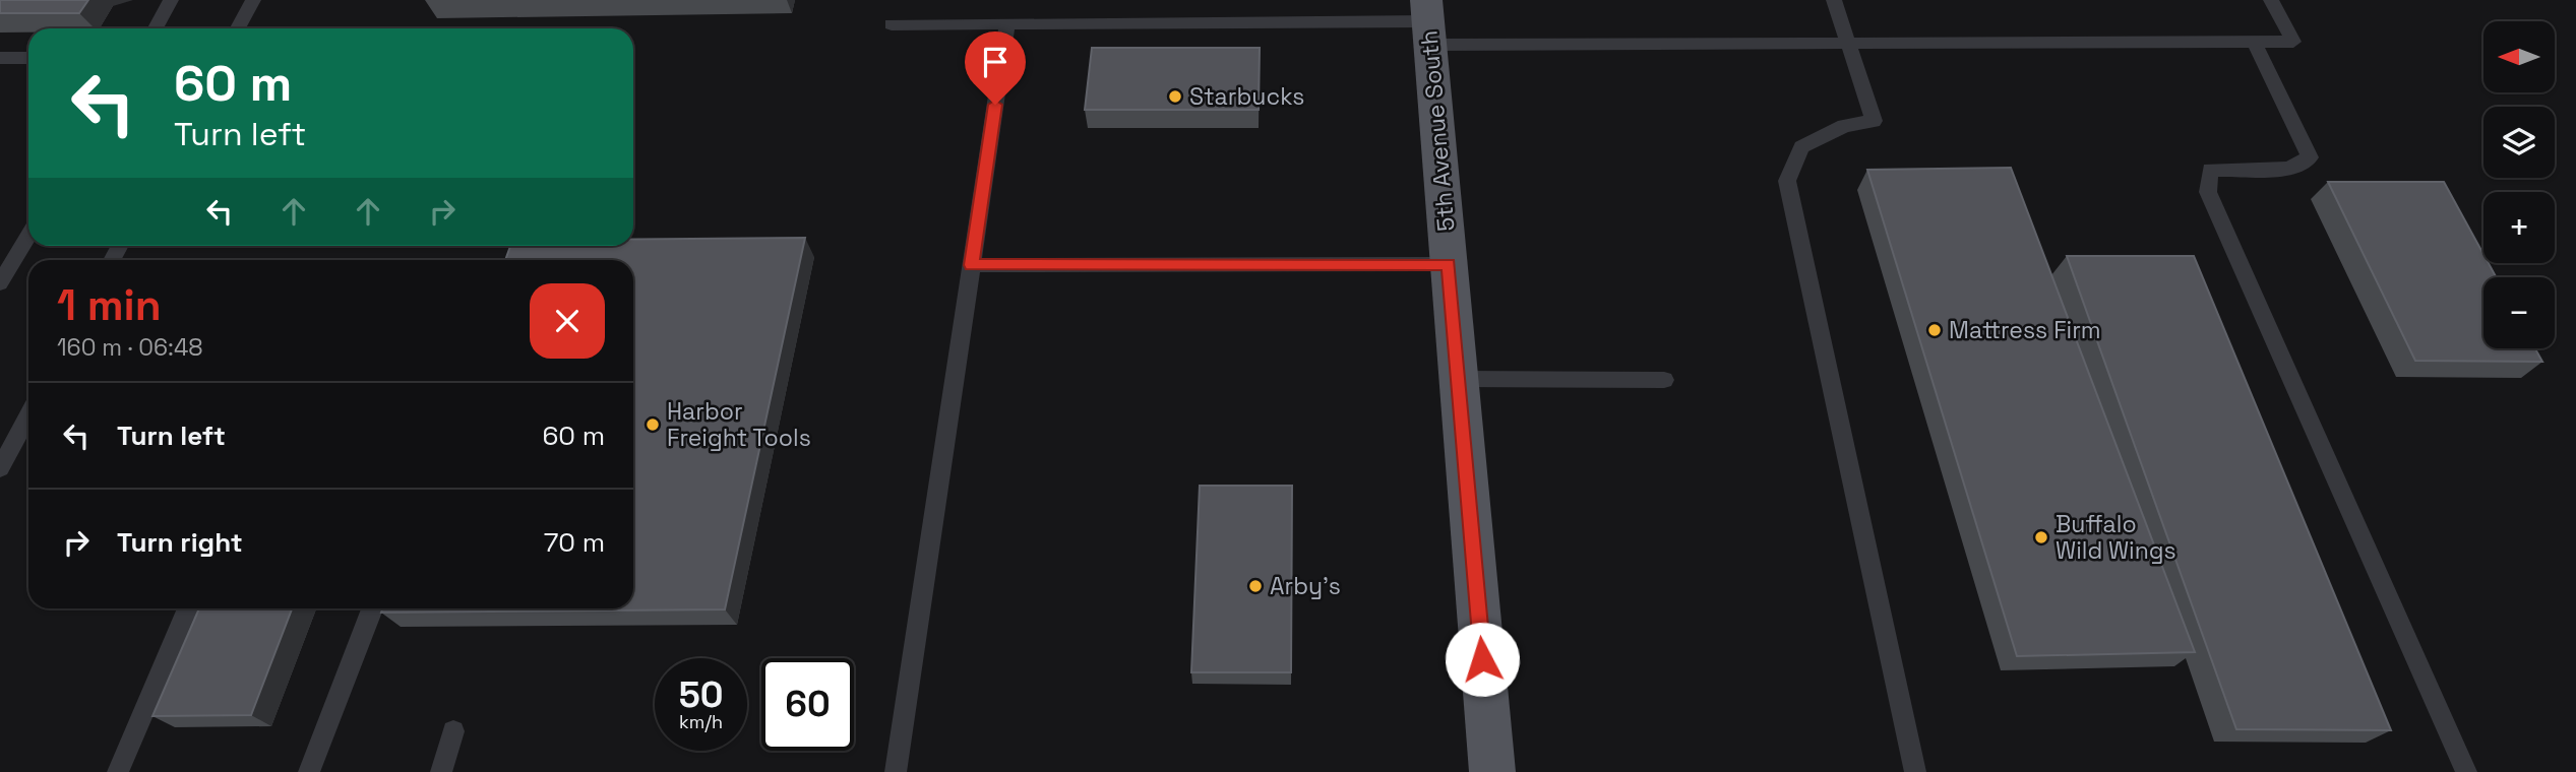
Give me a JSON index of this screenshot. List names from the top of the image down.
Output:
{
  "streets": {
    "main road": ["5th Avenue South"]
  },
  "places": [
    "Starbucks",
    "Mattress Firm",
    "Harbor Freight Tools",
    "Buffalo Wild Wings",
    "Arby's"
  ],
  "north": "left",
  "page": {
    "map_buttons": ["+", "−"],
    "turn": ["60 m", "Turn left"],
    "heading": ["1 min", "160 m · 06:48"],
    "list": [
      {
        "name": "Turn left",
        "value": "60 m"
      },
      {
        "name": "Turn right",
        "value": "70 m"
      }
    ],
    "speed": "50 km/h",
    "limit": "60"
  }
}
